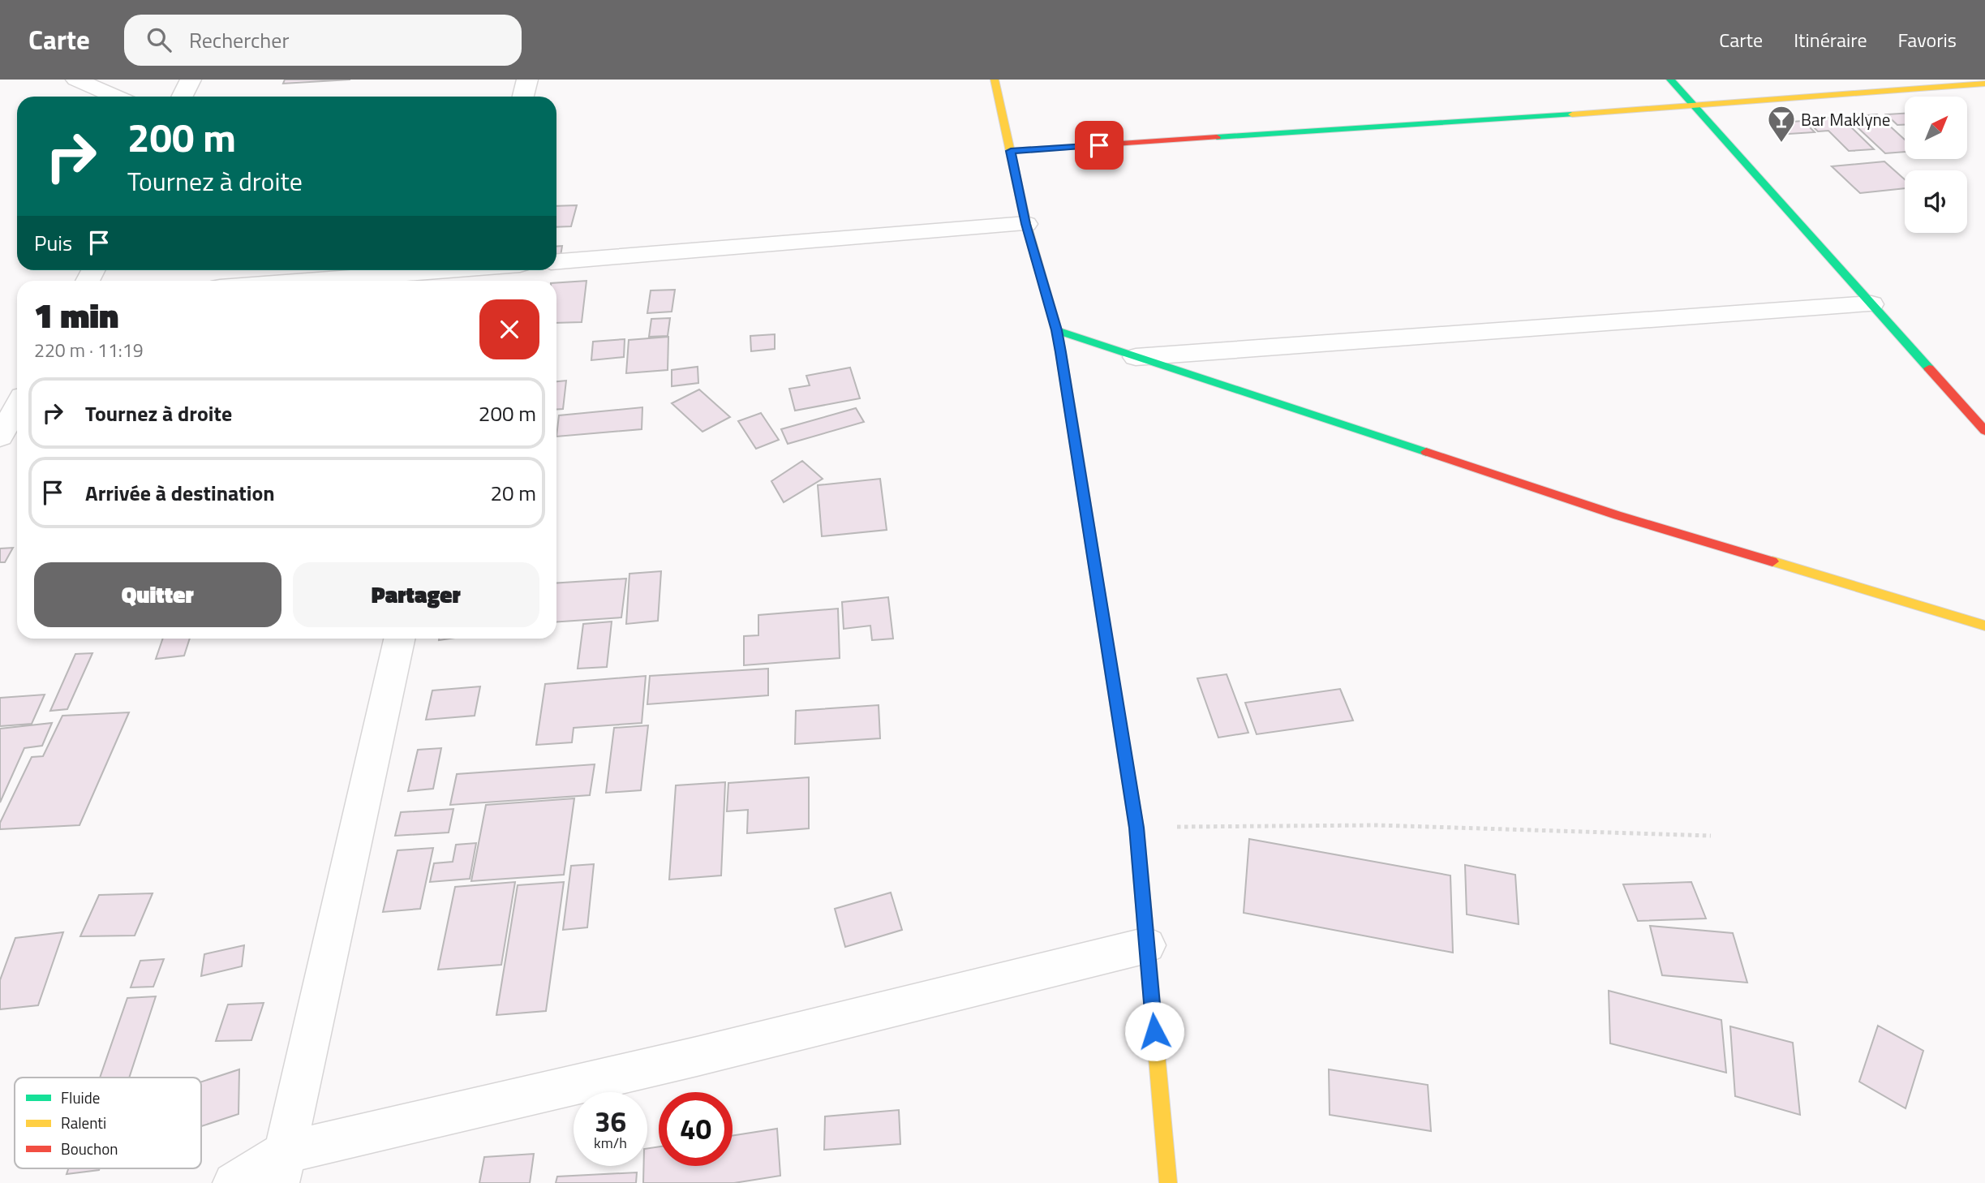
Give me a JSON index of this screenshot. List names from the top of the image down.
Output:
{
  "places": {
    "bar": ["Bar Maklyne"]
  },
  "legend": ["Fluide", "Ralenti", "Bouchon"],
  "north": "top right",
  "page": {
    "header": "Carte",
    "search": "Rechercher",
    "nav": ["Carte", "Itinéraire", "Favoris"],
    "turn": ["200 m", "Tournez à droite"],
    "then": "Puis",
    "heading": ["1 min", "220 m · 11:19"],
    "list": [
      {
        "name": "Tournez à droite",
        "value": "200 m"
      },
      {
        "name": "Arrivée à destination",
        "value": "20 m"
      }
    ],
    "buttons": ["Quitter", "Partager"],
    "speed": "36 km/h",
    "limit": "40"
  }
}
